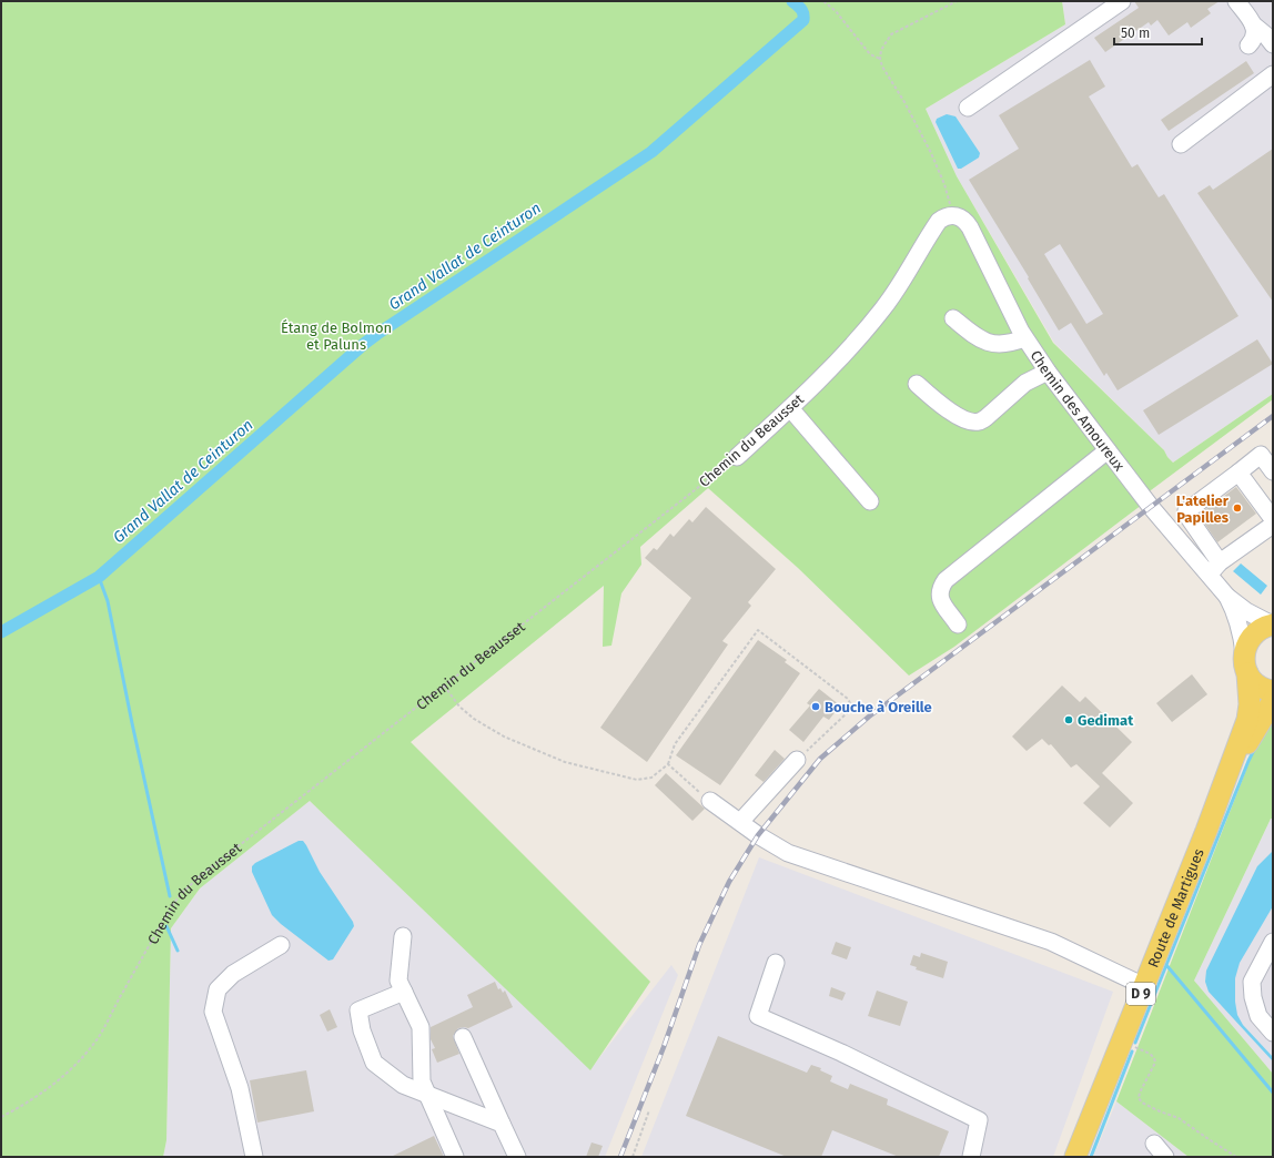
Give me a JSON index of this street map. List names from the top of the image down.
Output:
{
  "streets": {
    "main road": ["Route de Martigues", "D 9"],
    "street": ["Chemin des Amoureux", "Chemin du Beausset"]
  },
  "crossings": [
    ["Chemin des Amoureux", "Chemin du Beausset"],
    ["Chemin des Amoureux", "Route de Martigues"]
  ],
  "water": ["Grand Vallat de Ceinturon"],
  "parks": ["Étang de Bolmon et Paluns"],
  "places": ["L'atelier Papilles", "Bouche à Oreille", "Gedimat"],
  "scale_bar": "50 m"
}
